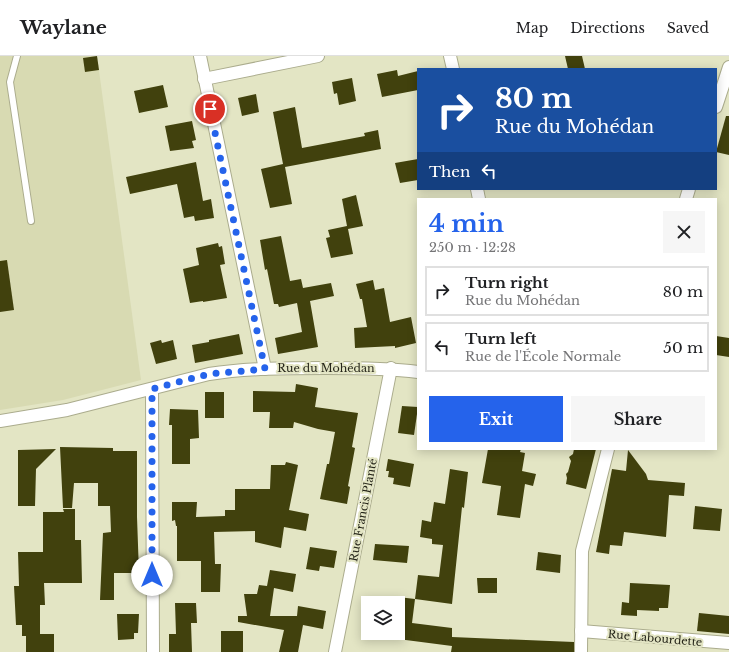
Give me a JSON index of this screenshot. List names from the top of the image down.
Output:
{
  "streets": {
    "street": ["Rue du Mohédan", "Rue Francis Planté", "Rue Labourdette"]
  },
  "crossings": [
    ["Rue du Mohédan", "Rue Francis Planté"]
  ],
  "page": {
    "header": "Waylane",
    "nav": ["Map", "Directions", "Saved"],
    "turn": ["80 m", "Rue du Mohédan"],
    "then": "Then",
    "heading": ["4 min", "250 m · 12:28"],
    "list": [
      {
        "name": "Turn right",
        "note": "Rue du Mohédan",
        "value": "80 m"
      },
      {
        "name": "Turn left",
        "note": "Rue de l'École Normale",
        "value": "50 m"
      }
    ],
    "buttons": ["Exit", "Share"]
  }
}
